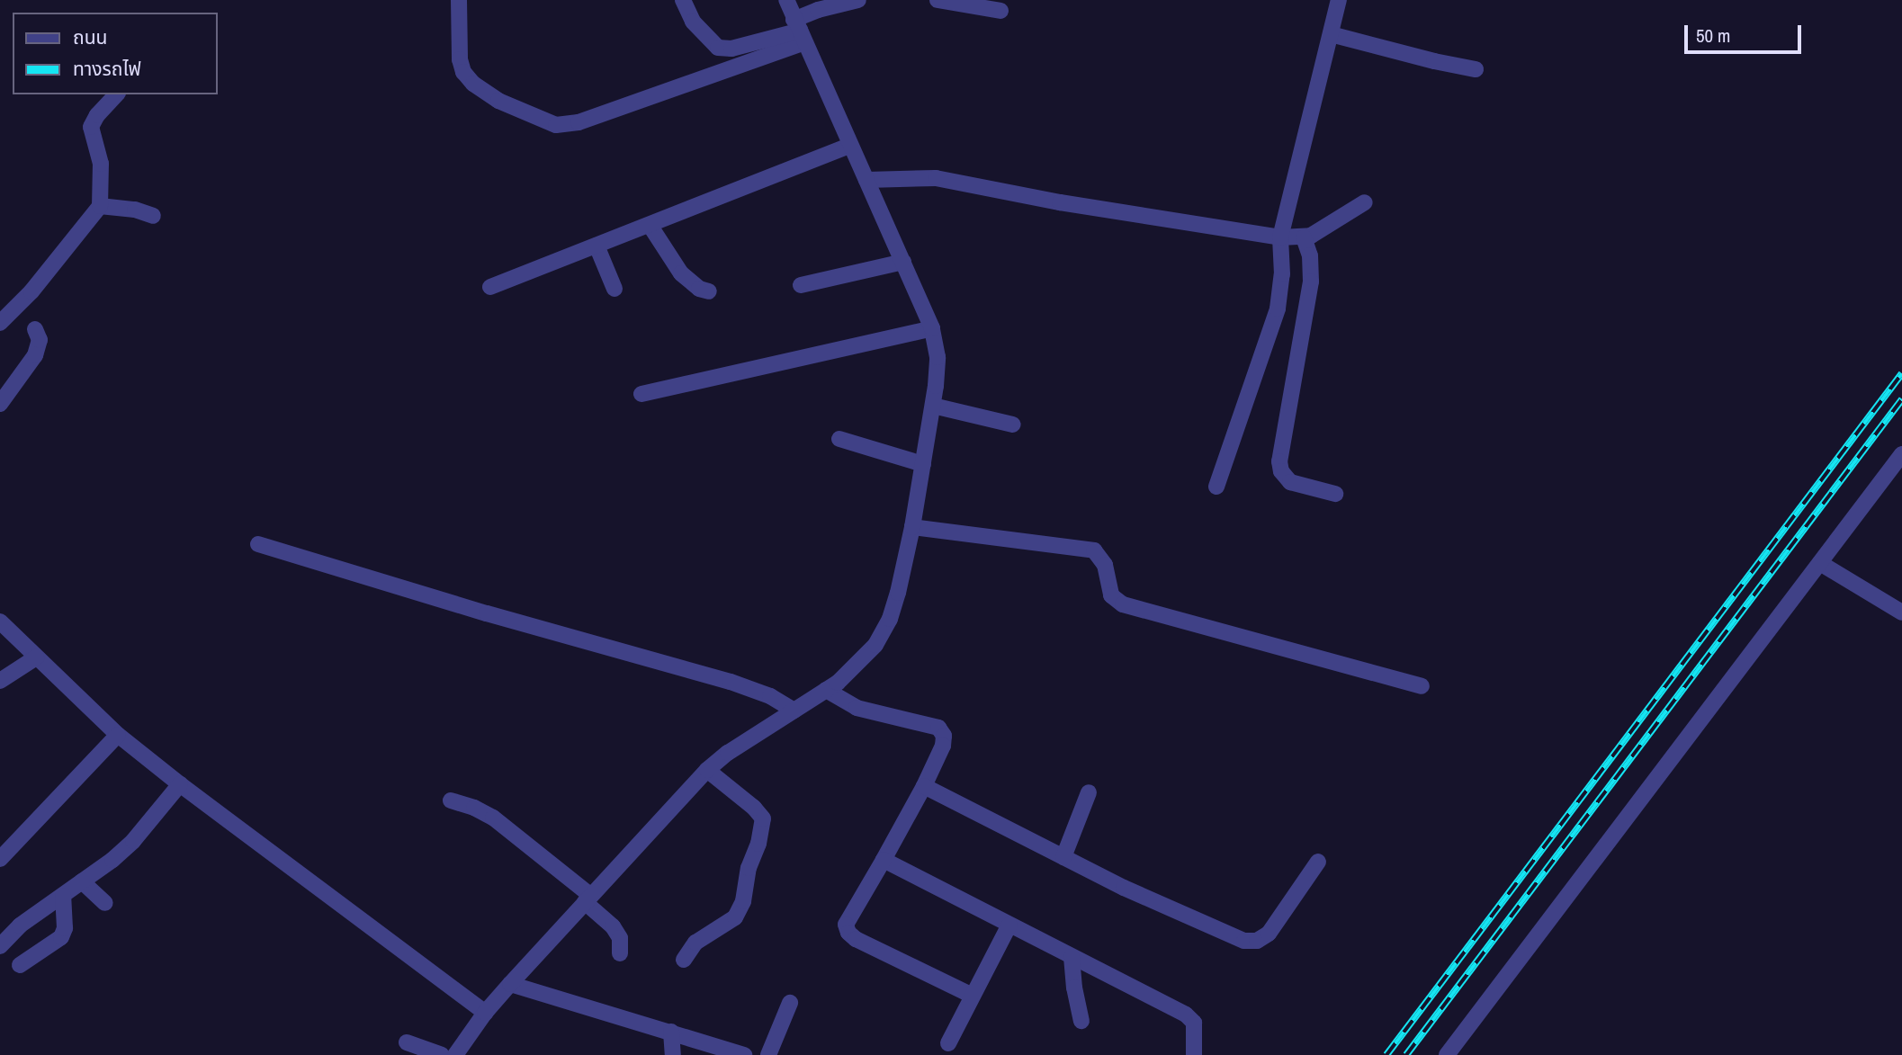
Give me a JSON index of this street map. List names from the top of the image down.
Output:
{
  "legend": ["ถนน", "ทางรถไฟ"],
  "scale_bar": "50 m"
}
